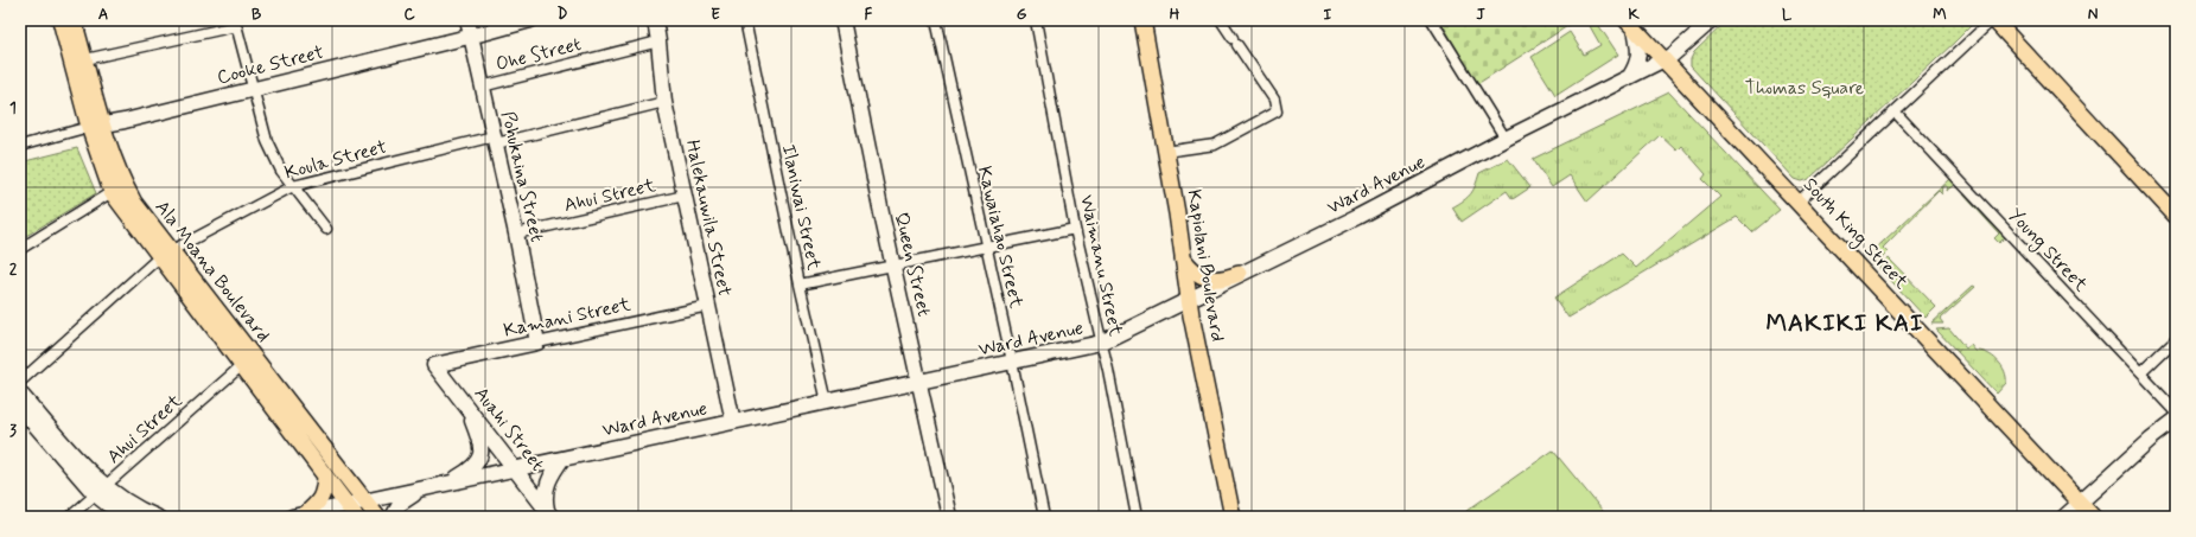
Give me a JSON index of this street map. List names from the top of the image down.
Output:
{
  "streets": {
    "main road": ["South King Street", "Kapiolani Boulevard", "Ala Moana Boulevard"],
    "street": [
      "Ohe Street",
      "Cooke Street",
      "Koula Street",
      "Pohukaina Street",
      "Ward Avenue",
      "Ahui Street",
      "Ilaniwai Street",
      "Halekauwila Street",
      "Kawaiahao Street",
      "Young Street",
      "Queen Street",
      "Waimanu Street",
      "Kamani Street",
      "Auahi Street"
    ]
  },
  "crossings": [
    ["Ohe Street", "Pohukaina Street"],
    ["Ohe Street", "Halekauwila Street"],
    ["Cooke Street", "Pohukaina Street"],
    ["Cooke Street", "Ala Moana Boulevard"],
    ["Koula Street", "Pohukaina Street"],
    ["Koula Street", "Halekauwila Street"],
    ["Koula Street", "Ala Moana Boulevard"],
    ["Pohukaina Street", "Ahui Street"],
    ["Pohukaina Street", "Kamani Street"],
    ["Ward Avenue", "Ilaniwai Street"],
    ["Ward Avenue", "Halekauwila Street"],
    ["Ward Avenue", "South King Street"],
    ["Ward Avenue", "Kawaiahao Street"],
    ["Ward Avenue", "Queen Street"],
    ["Ward Avenue", "Waimanu Street"],
    ["Ward Avenue", "Kapiolani Boulevard"],
    ["Ward Avenue", "Ala Moana Boulevard"],
    ["Ward Avenue", "Auahi Street"],
    ["Ahui Street", "Halekauwila Street"],
    ["Ahui Street", "Ala Moana Boulevard"],
    ["Halekauwila Street", "Kamani Street"],
    ["Kamani Street", "Auahi Street"]
  ],
  "districts": ["MAKIKI KAI"],
  "parks": ["Thomas Square"],
  "grid": {
    "columns": [
      "A",
      "B",
      "C",
      "D",
      "E",
      "F",
      "G",
      "H",
      "I",
      "J",
      "K",
      "L",
      "M",
      "N"
    ],
    "rows": ["1", "2", "3"]
  }
}
